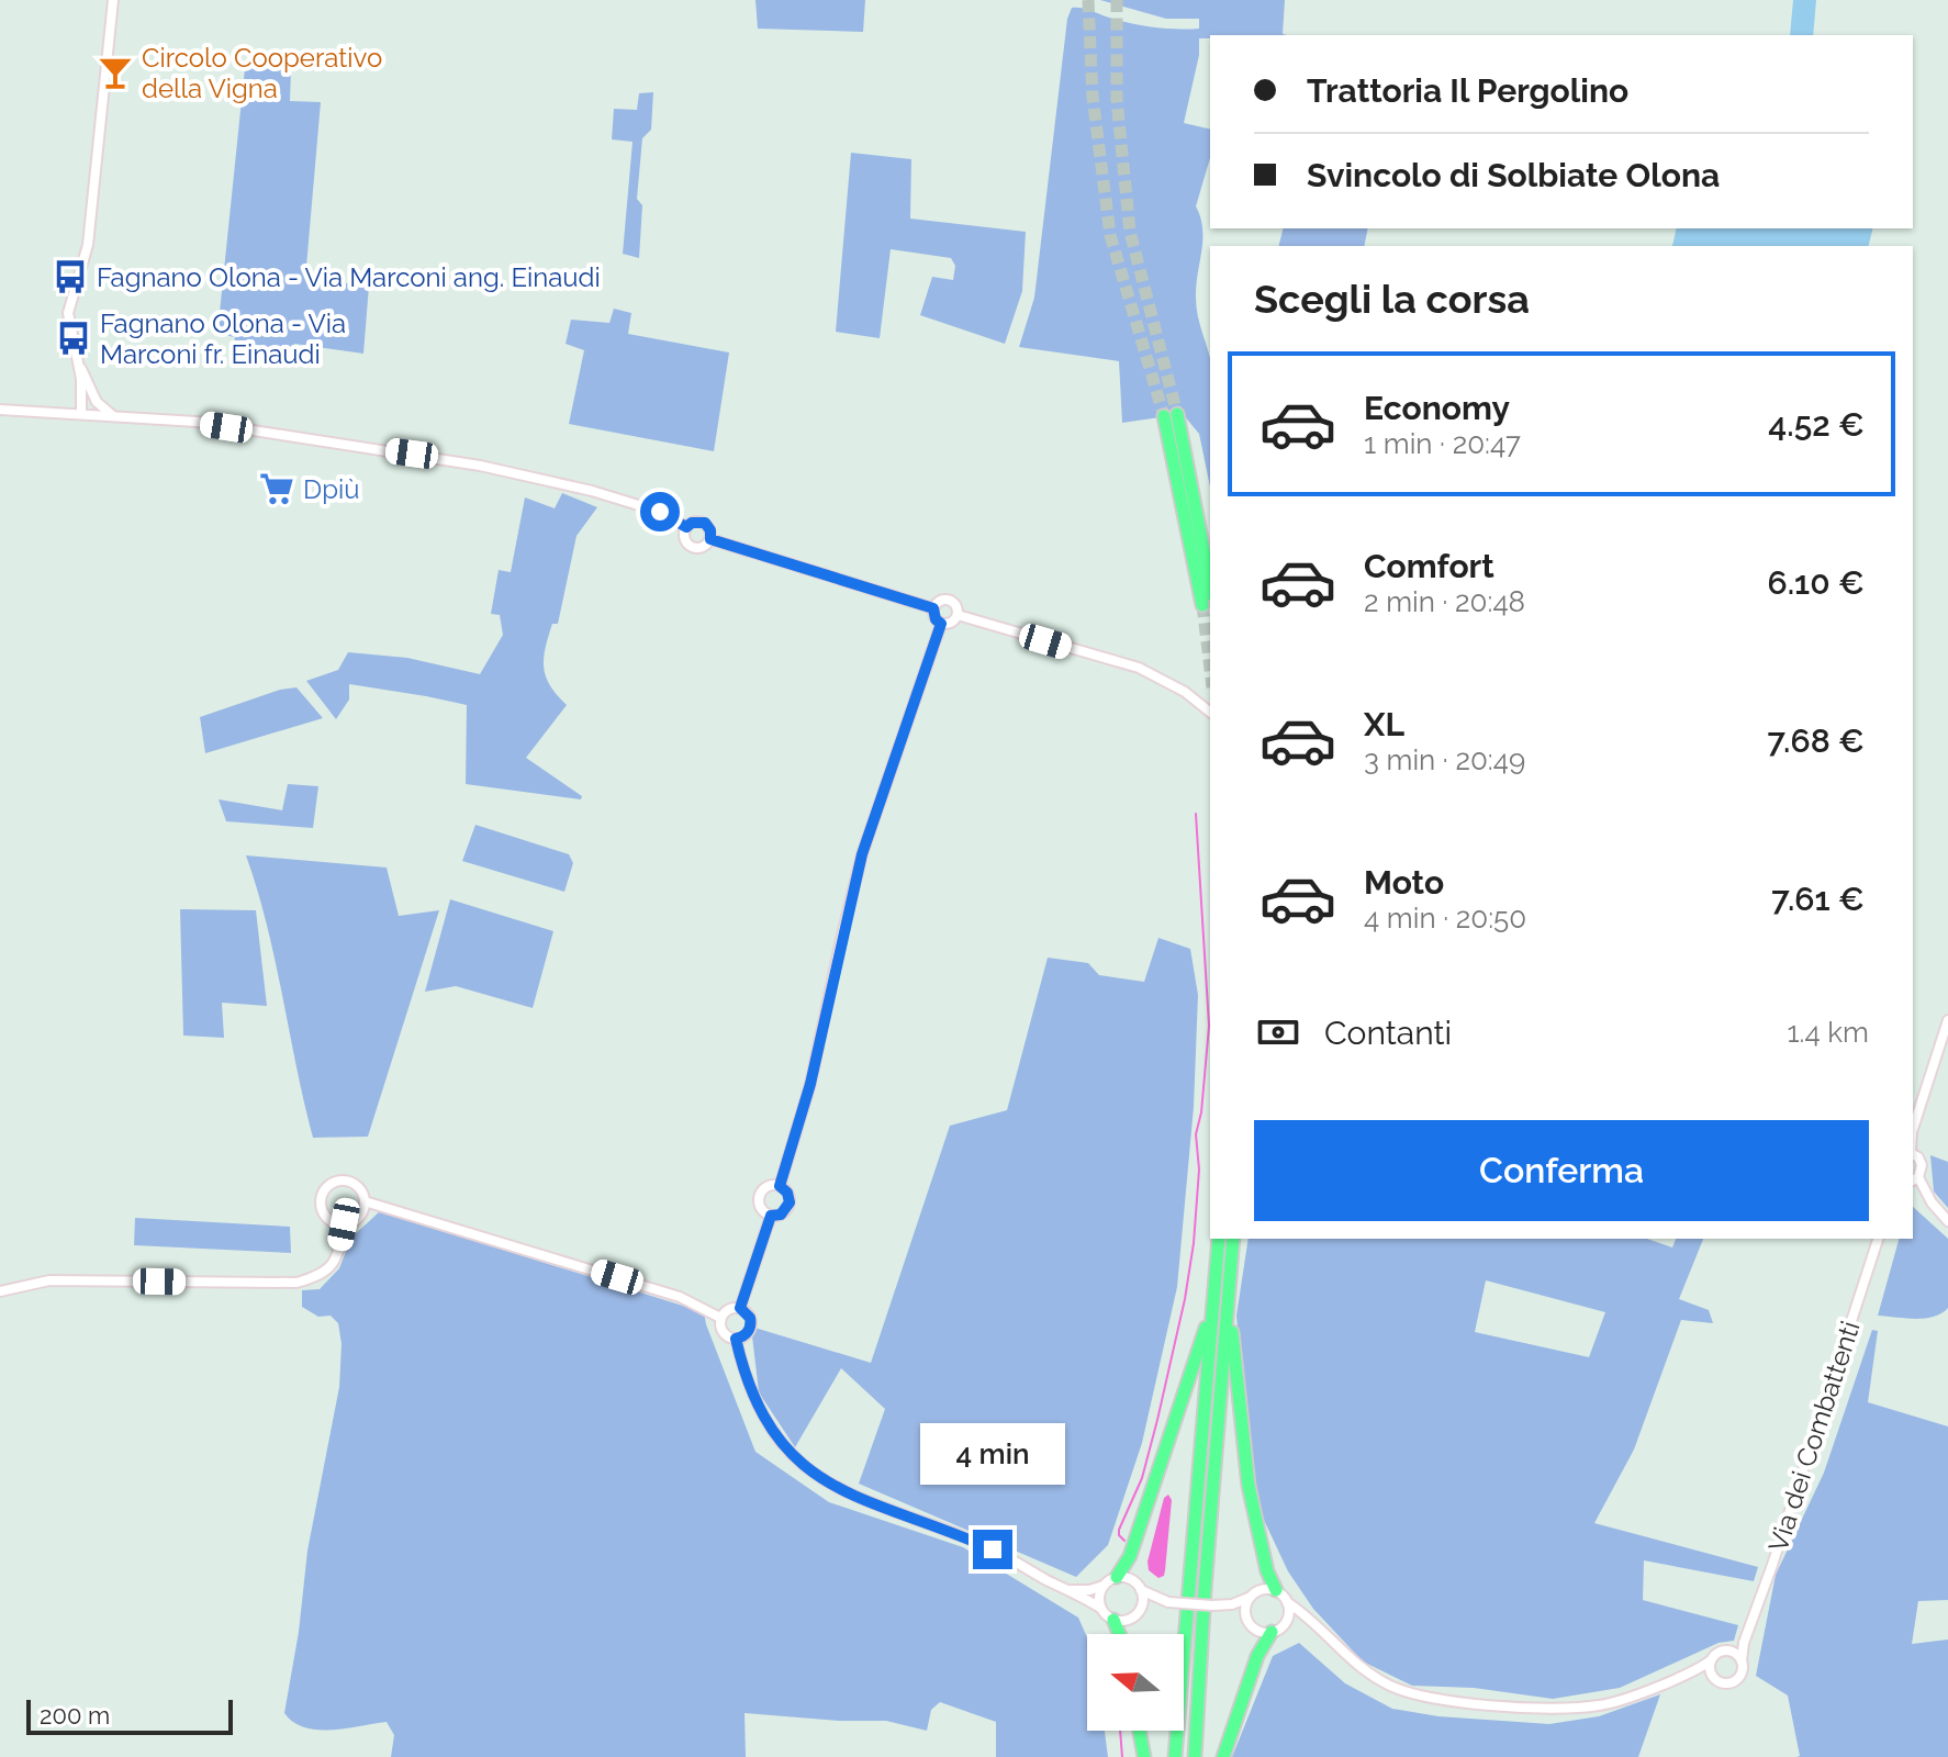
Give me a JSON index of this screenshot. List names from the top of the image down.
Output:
{
  "streets": {
    "street": ["Via dei Combattenti"]
  },
  "places": {
    "bar": ["Circolo Cooperativo della Vigna"],
    "bus stop": ["Fagnano Olona - Via Marconi ang. Einaudi", "Fagnano Olona - Via Marconi fr. Einaudi"],
    "supermarket": ["Dpiù"]
  },
  "scale_bar": "200 m",
  "north": "left",
  "page": {
    "banner": ["Trattoria Il Pergolino", "Svincolo di Solbiate Olona"],
    "heading": "Scegli la corsa",
    "list": [
      {
        "name": "Economy",
        "note": "1 min · 20:47",
        "value": "4.52 €"
      },
      {
        "name": "Comfort",
        "note": "2 min · 20:48",
        "value": "6.10 €"
      },
      {
        "name": "XL",
        "note": "3 min · 20:49",
        "value": "7.68 €"
      },
      {
        "name": "Moto",
        "note": "4 min · 20:50",
        "value": "7.61 €"
      }
    ],
    "pay": ["Contanti", "1.4 km"],
    "buttons": "Conferma",
    "bubble": "4 min",
    "scale": "200 m"
  }
}
